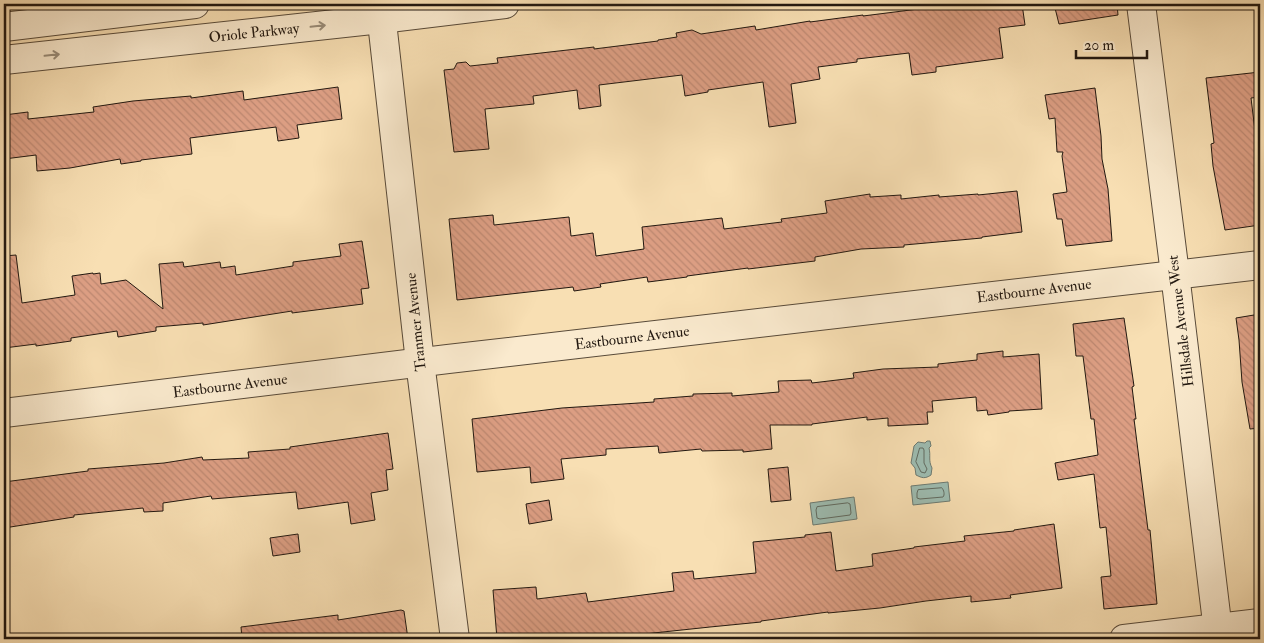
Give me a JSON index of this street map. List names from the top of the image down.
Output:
{
  "streets": {
    "street": [
      "Oriole Parkway",
      "Eastbourne Avenue",
      "Hillsdale Avenue West",
      "Tranmer Avenue"
    ]
  },
  "crossings": [
    ["Oriole Parkway", "Tranmer Avenue"],
    ["Eastbourne Avenue", "Hillsdale Avenue West"],
    ["Eastbourne Avenue", "Tranmer Avenue"]
  ],
  "scale_bar": "20 m"
}
